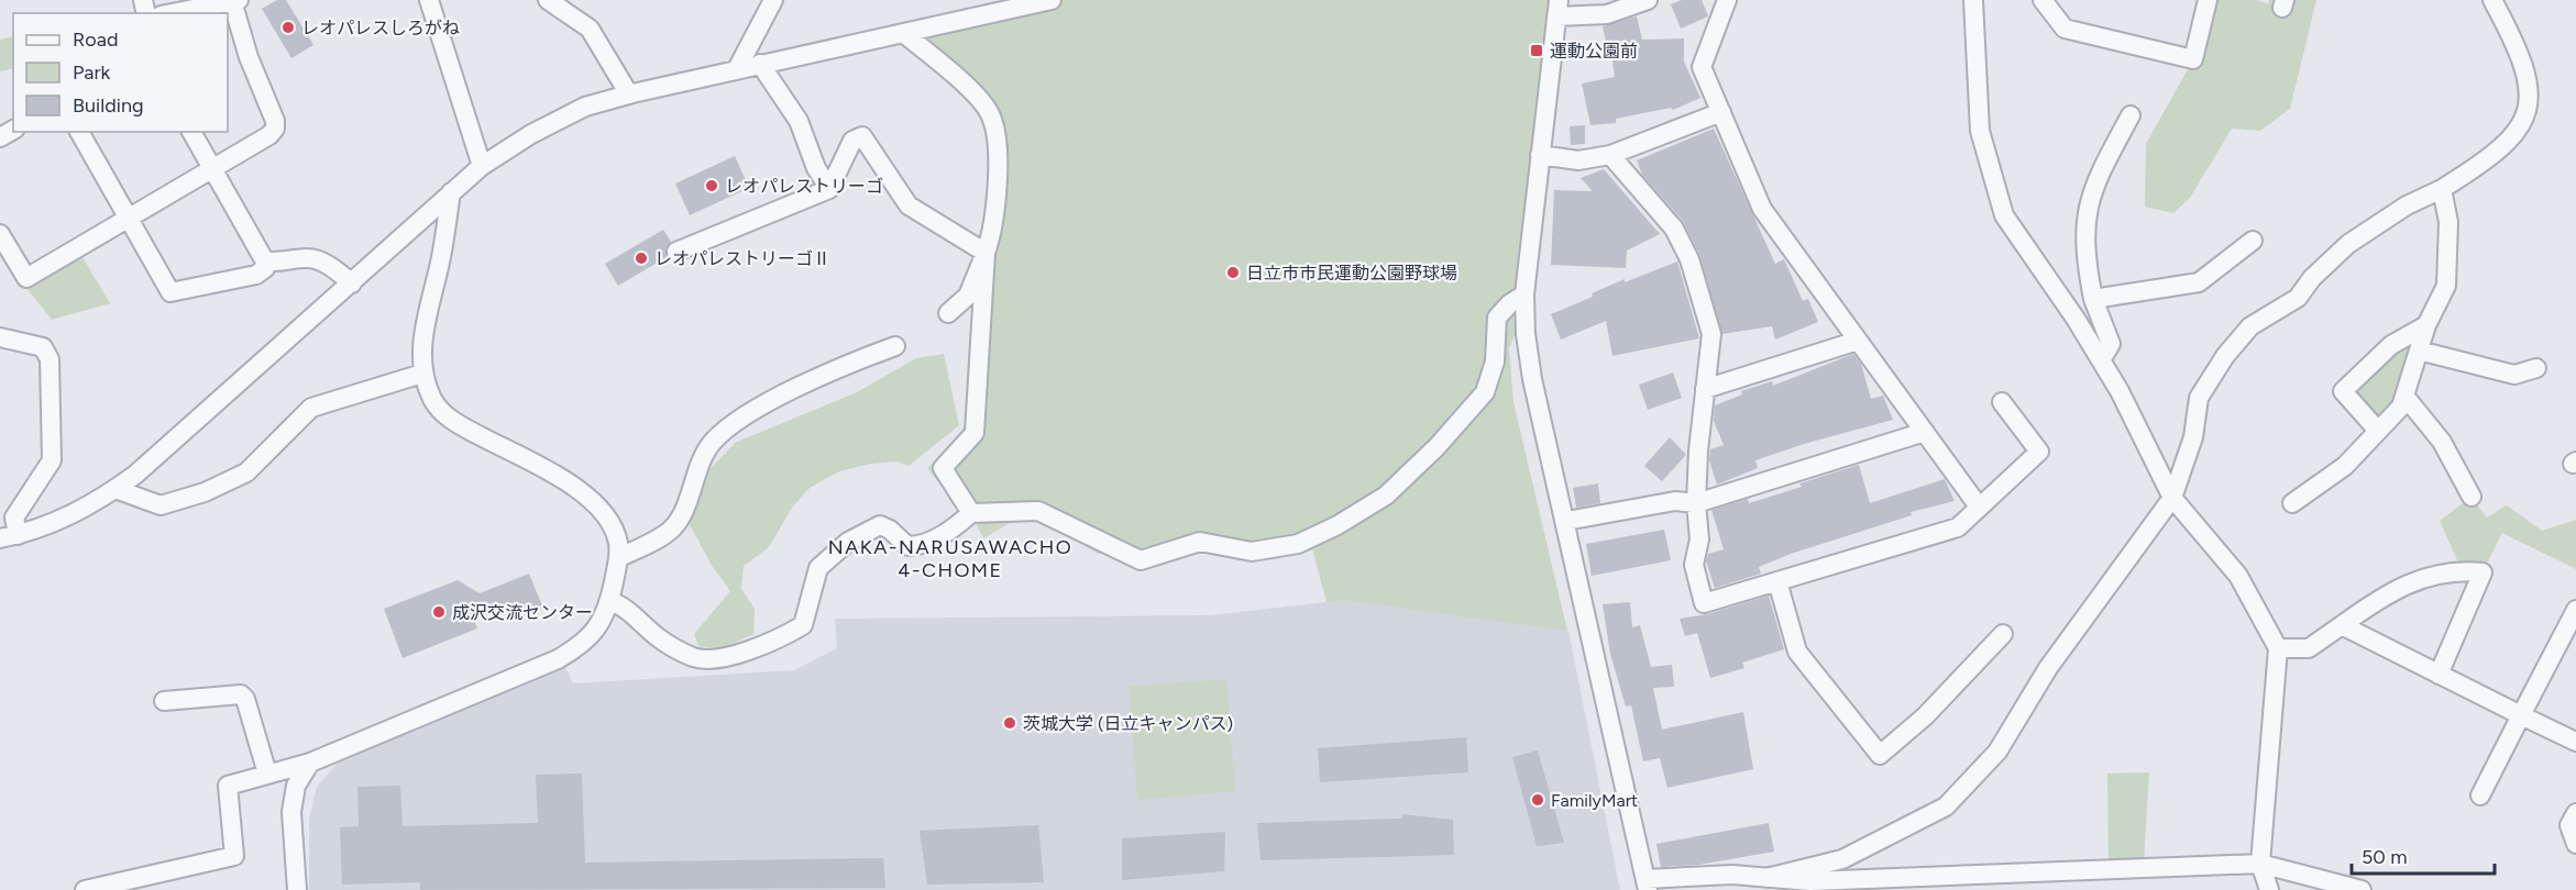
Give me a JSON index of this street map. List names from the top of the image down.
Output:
{
  "districts": ["NAKA-NARUSAWACHO 4-CHOME"],
  "places": {
    "other": [
      "レオパレスしろがね",
      "レオパレストリーゴ",
      "レオパレストリーゴⅡ",
      "日立市市民運動公園野球場",
      "成沢交流センター",
      "茨城大学 (日立キャンパス)",
      "FamilyMart"
    ],
    "transit": ["運動公園前"]
  },
  "legend": ["Road", "Park", "Building"],
  "scale_bar": "50 m"
}
